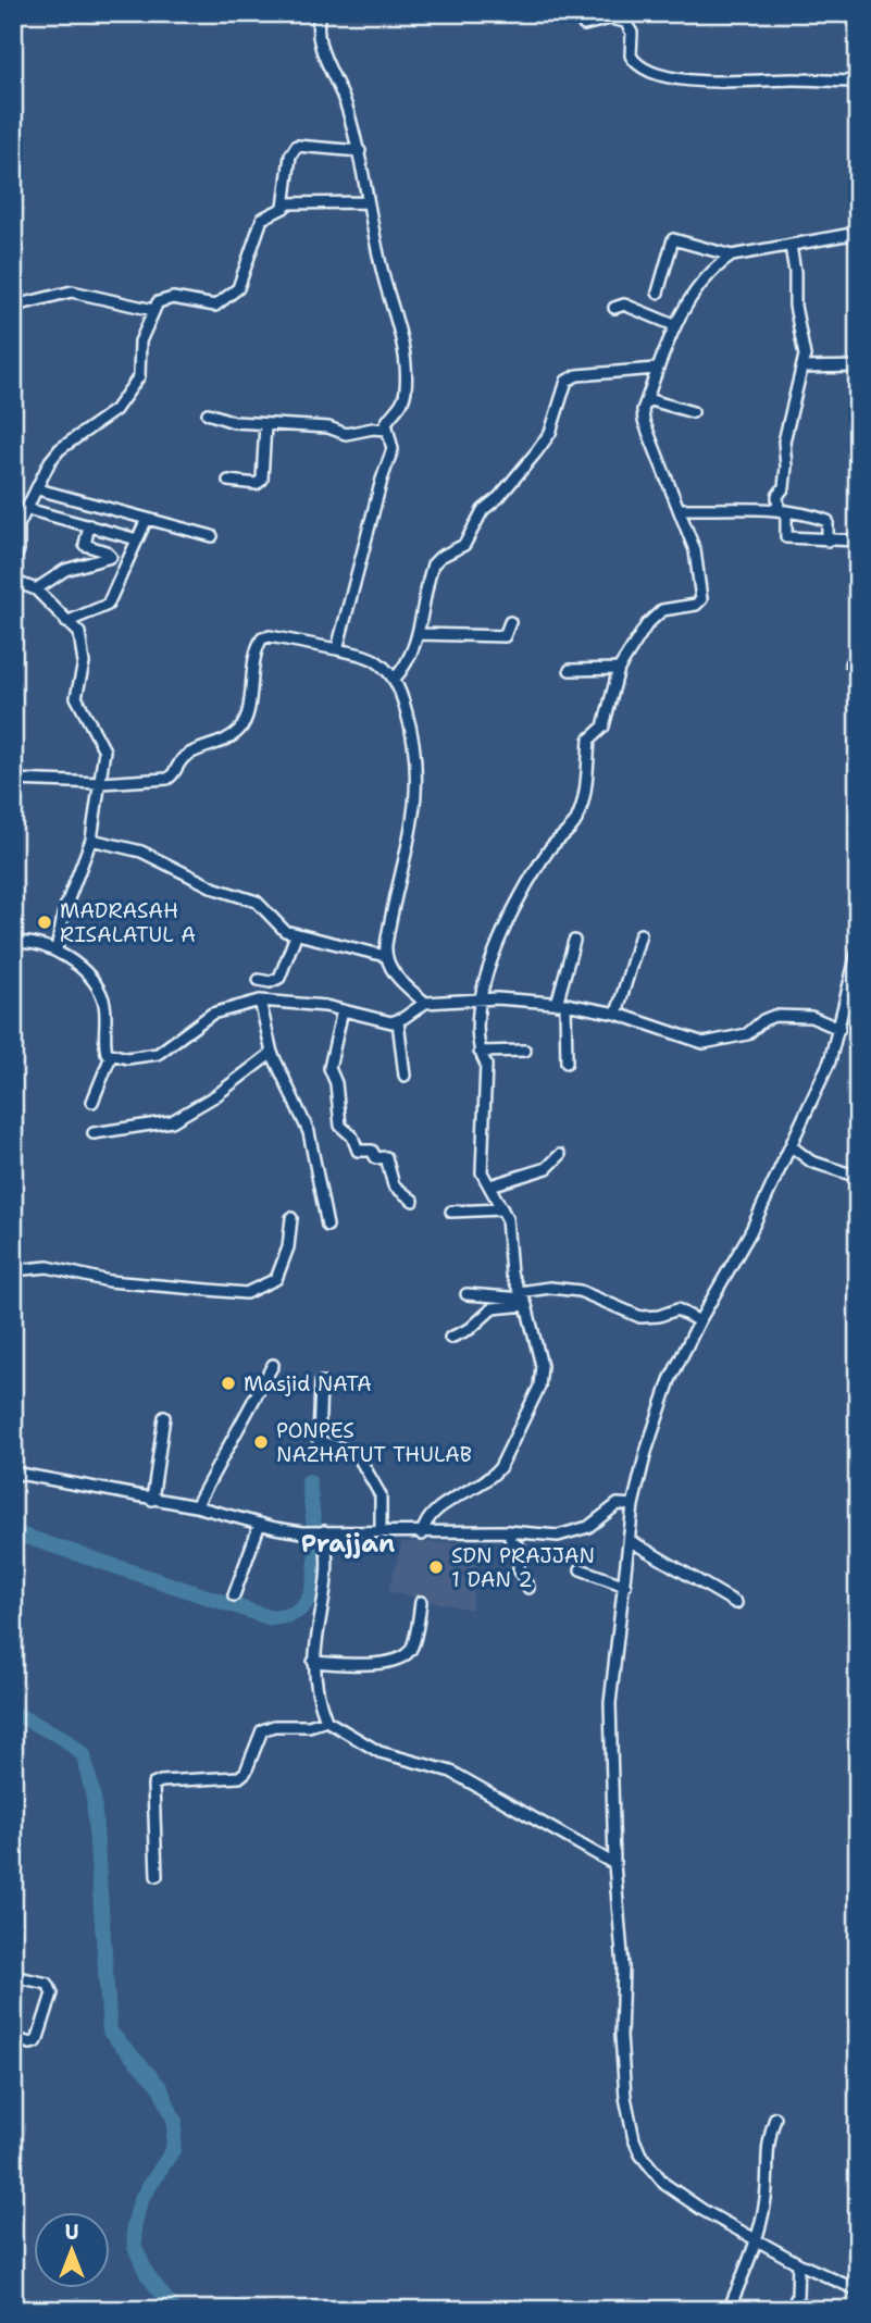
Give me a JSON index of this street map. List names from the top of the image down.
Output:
{
  "districts": ["Prajjan"],
  "places": [
    "MADRASAH RISALATUL A",
    "Masjid NATA",
    "PONPES NAZHATUT THULAB",
    "SDN PRAJJAN 1 DAN 2"
  ],
  "north": "top"
}
